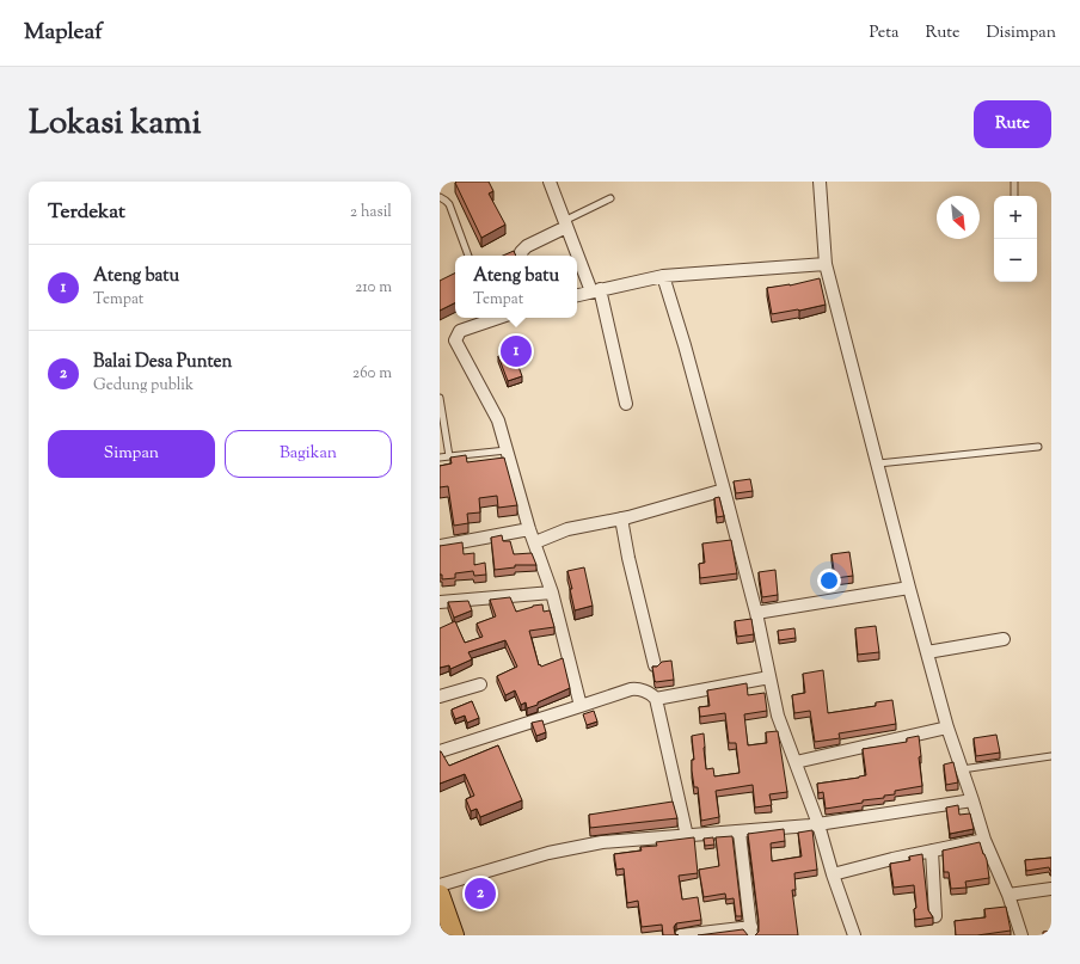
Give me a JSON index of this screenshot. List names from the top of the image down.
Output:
{
  "north": "bottom right",
  "page": {
    "header": "Mapleaf",
    "nav": ["Peta", "Rute", "Disimpan"],
    "title": "Lokasi kami",
    "buttons": [
      "Rute",
      ["Simpan", "Bagikan"]
    ],
    "heading": ["Terdekat", "2 hasil"],
    "map_buttons": ["+", "−"],
    "list": [
      {
        "mark": "1",
        "name": "Ateng batu",
        "note": "Tempat",
        "value": "210 m"
      },
      {
        "mark": "2",
        "name": "Balai Desa Punten",
        "note": "Gedung publik",
        "value": "260 m"
      }
    ],
    "popup": ["Ateng batu", "Tempat"],
    "pins": ["1", "2"]
  }
}
